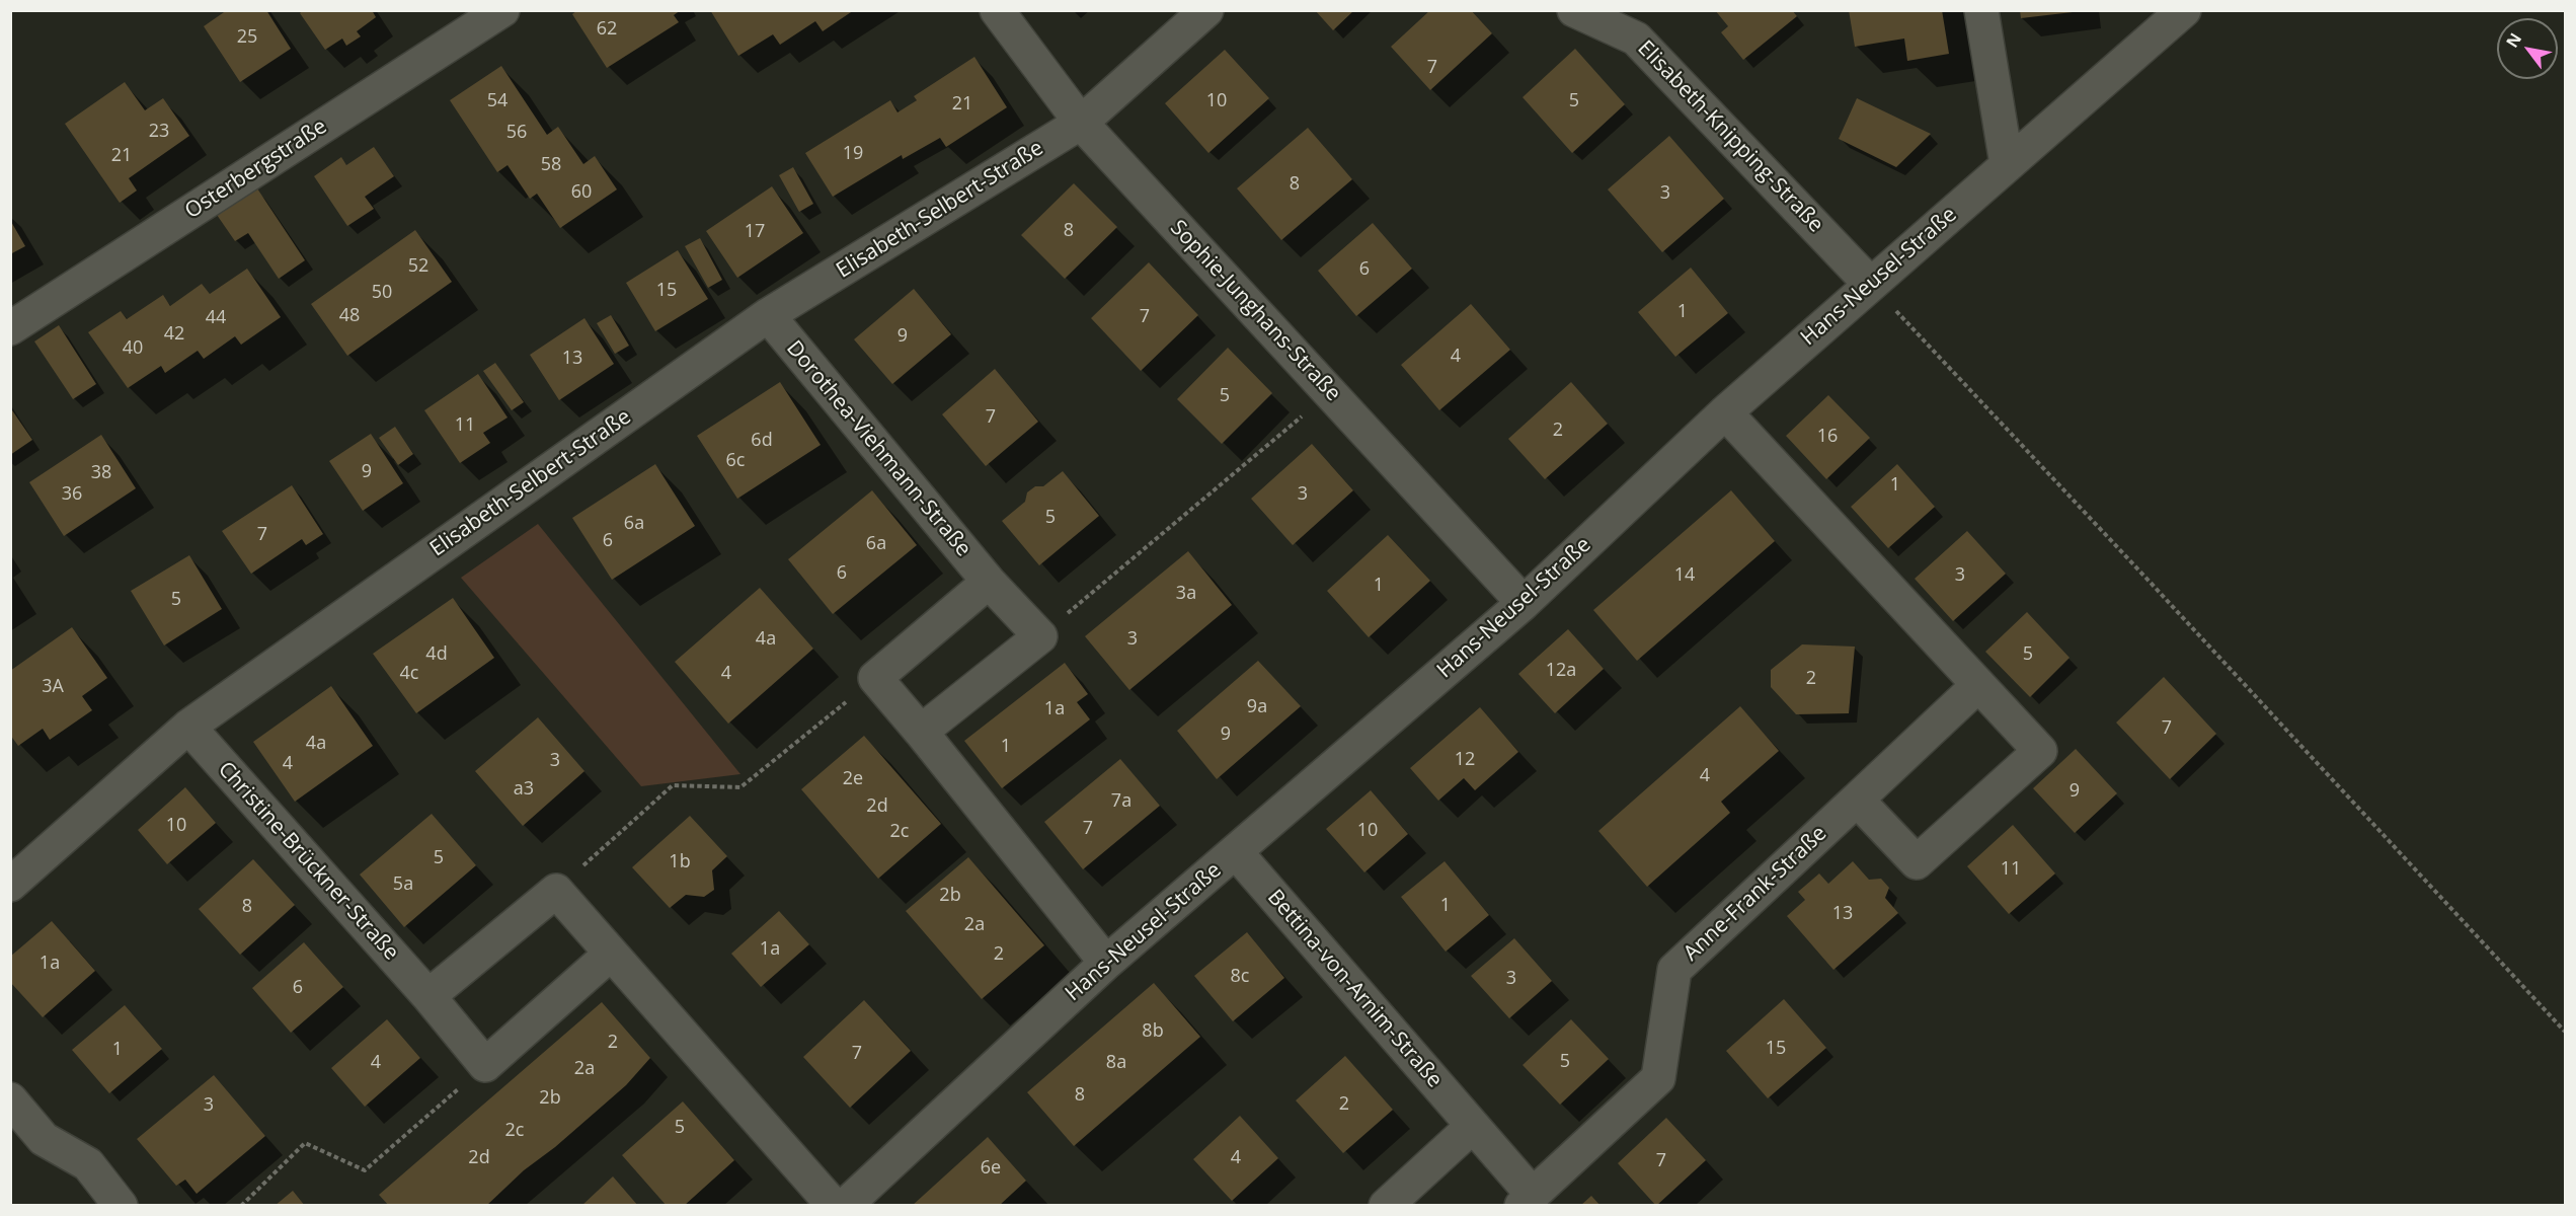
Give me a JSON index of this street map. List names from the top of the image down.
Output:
{
  "streets": {
    "street": [
      "Elisabeth-Knipping-Straße",
      "Osterbergstraße",
      "Elisabeth-Selbert-Straße",
      "Hans-Neusel-Straße",
      "Sophie-Junghans-Straße",
      "Dorothea-Viehmann-Straße",
      "Christine-Brückner-Straße",
      "Anne-Frank-Straße",
      "Bettina-von-Arnim-Straße"
    ]
  },
  "crossings": [
    ["Elisabeth-Knipping-Straße", "Hans-Neusel-Straße"],
    ["Elisabeth-Selbert-Straße", "Sophie-Junghans-Straße"],
    ["Elisabeth-Selbert-Straße", "Dorothea-Viehmann-Straße"],
    ["Elisabeth-Selbert-Straße", "Christine-Brückner-Straße"],
    ["Hans-Neusel-Straße", "Sophie-Junghans-Straße"],
    ["Hans-Neusel-Straße", "Bettina-von-Arnim-Straße"],
    ["Anne-Frank-Straße", "Bettina-von-Arnim-Straße"]
  ],
  "house_numbers": [
    "62",
    "25",
    "7",
    "54",
    "10",
    "5",
    "21",
    "23",
    "56",
    "19",
    "21",
    "58",
    "8",
    "60",
    "3",
    "8",
    "17",
    "52",
    "6",
    "15",
    "50",
    "1",
    "48",
    "7",
    "44",
    "42",
    "9",
    "40",
    "4",
    "13",
    "5",
    "7",
    "11",
    "2",
    "16",
    "6d",
    "6c",
    "9",
    "38",
    "1",
    "36",
    "3",
    "5",
    "6a",
    "7",
    "6",
    "6a",
    "6",
    "14",
    "3",
    "1",
    "3a",
    "5",
    "4a",
    "3",
    "4d",
    "5",
    "12a",
    "4c",
    "4",
    "2",
    "3A",
    "9a",
    "1a",
    "7",
    "9",
    "4a",
    "1",
    "12",
    "3",
    "4",
    "4",
    "2e",
    "a3",
    "9",
    "7a",
    "2d",
    "10",
    "7",
    "10",
    "2c",
    "5",
    "1b",
    "11",
    "5a",
    "2b",
    "1",
    "8",
    "13",
    "2a",
    "1a",
    "2",
    "1a",
    "8c",
    "3",
    "6",
    "8b",
    "2",
    "15",
    "1",
    "7",
    "5",
    "4",
    "8a",
    "2a",
    "8",
    "2b",
    "2",
    "3",
    "5",
    "2c",
    "2d",
    "4",
    "7",
    "6e"
  ],
  "north": "top left"
}
